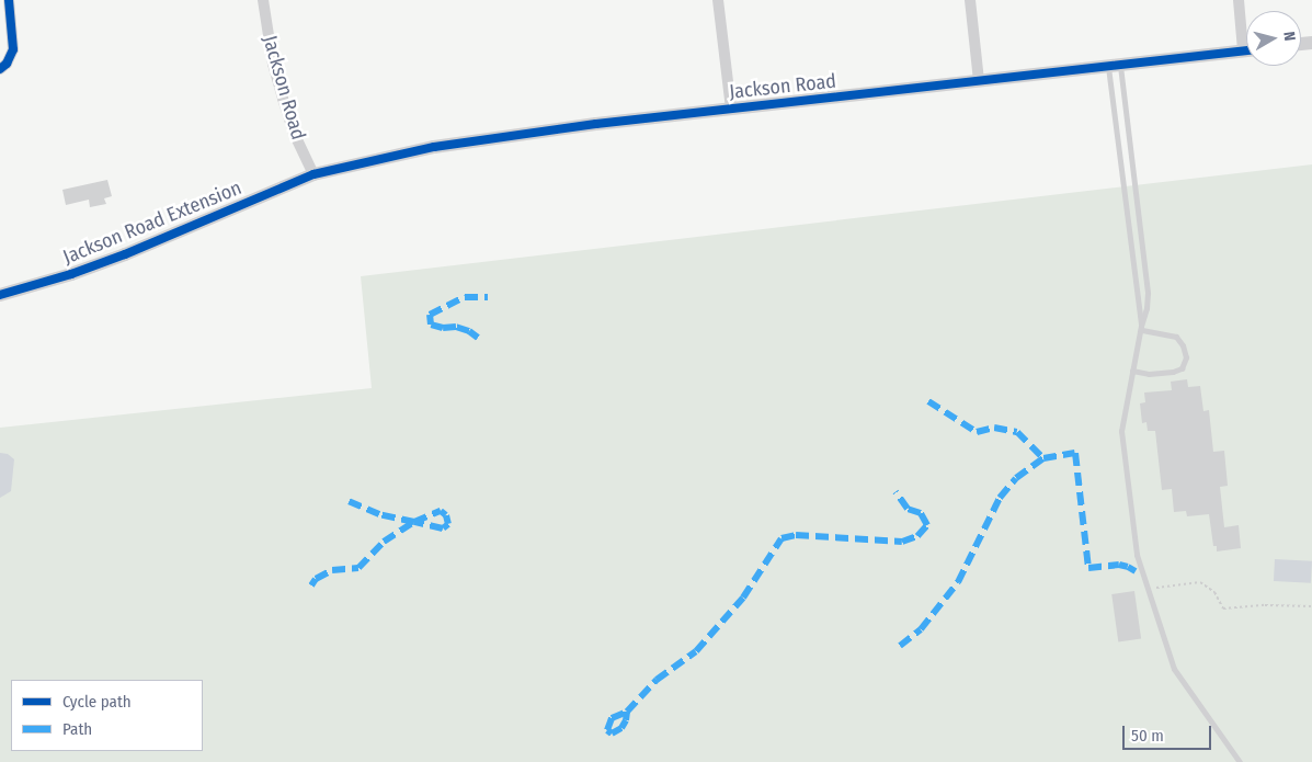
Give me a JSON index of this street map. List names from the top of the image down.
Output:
{
  "streets": {
    "street": ["Jackson Road", "Jackson Road Extension"]
  },
  "crossings": [
    ["Jackson Road", "Jackson Road Extension"]
  ],
  "legend": ["Cycle path", "Path"],
  "scale_bar": "50 m",
  "north": "right"
}
